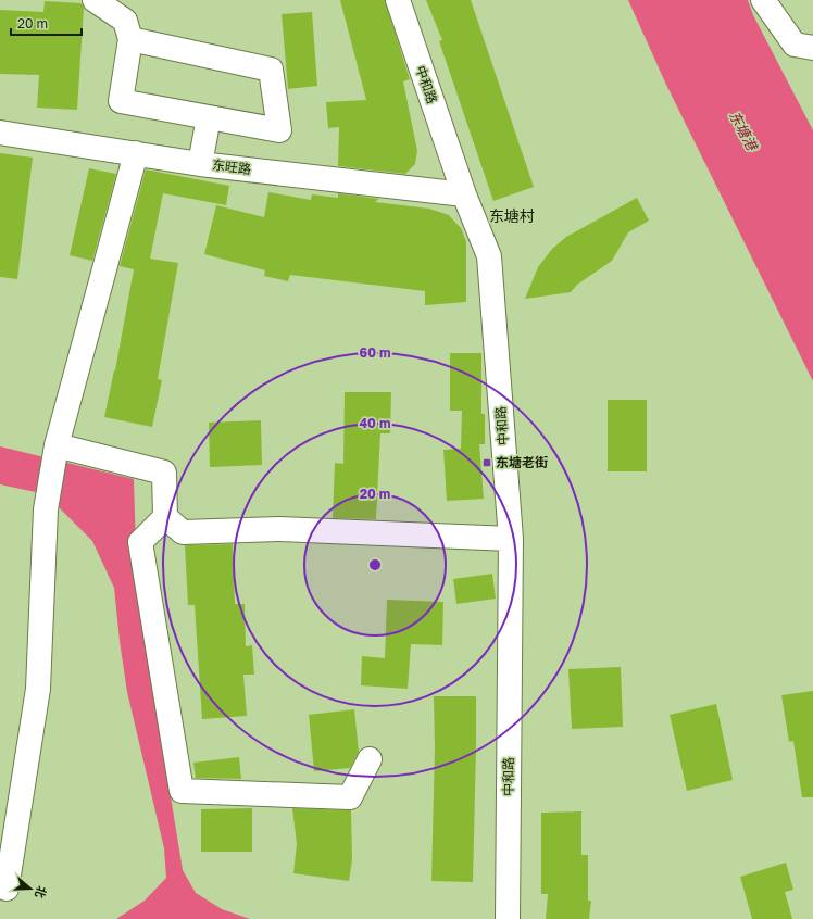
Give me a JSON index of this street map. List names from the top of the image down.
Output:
{
  "streets": {
    "street": ["中和路", "东旺路"]
  },
  "crossings": [
    ["中和路", "东旺路"]
  ],
  "districts": ["东塘村"],
  "water": ["东塘港"],
  "places": {
    "transit": ["东塘老街"]
  },
  "scale_bar": "20 m",
  "north": "right",
  "rings": ["60 m", "40 m", "20 m"]
}
